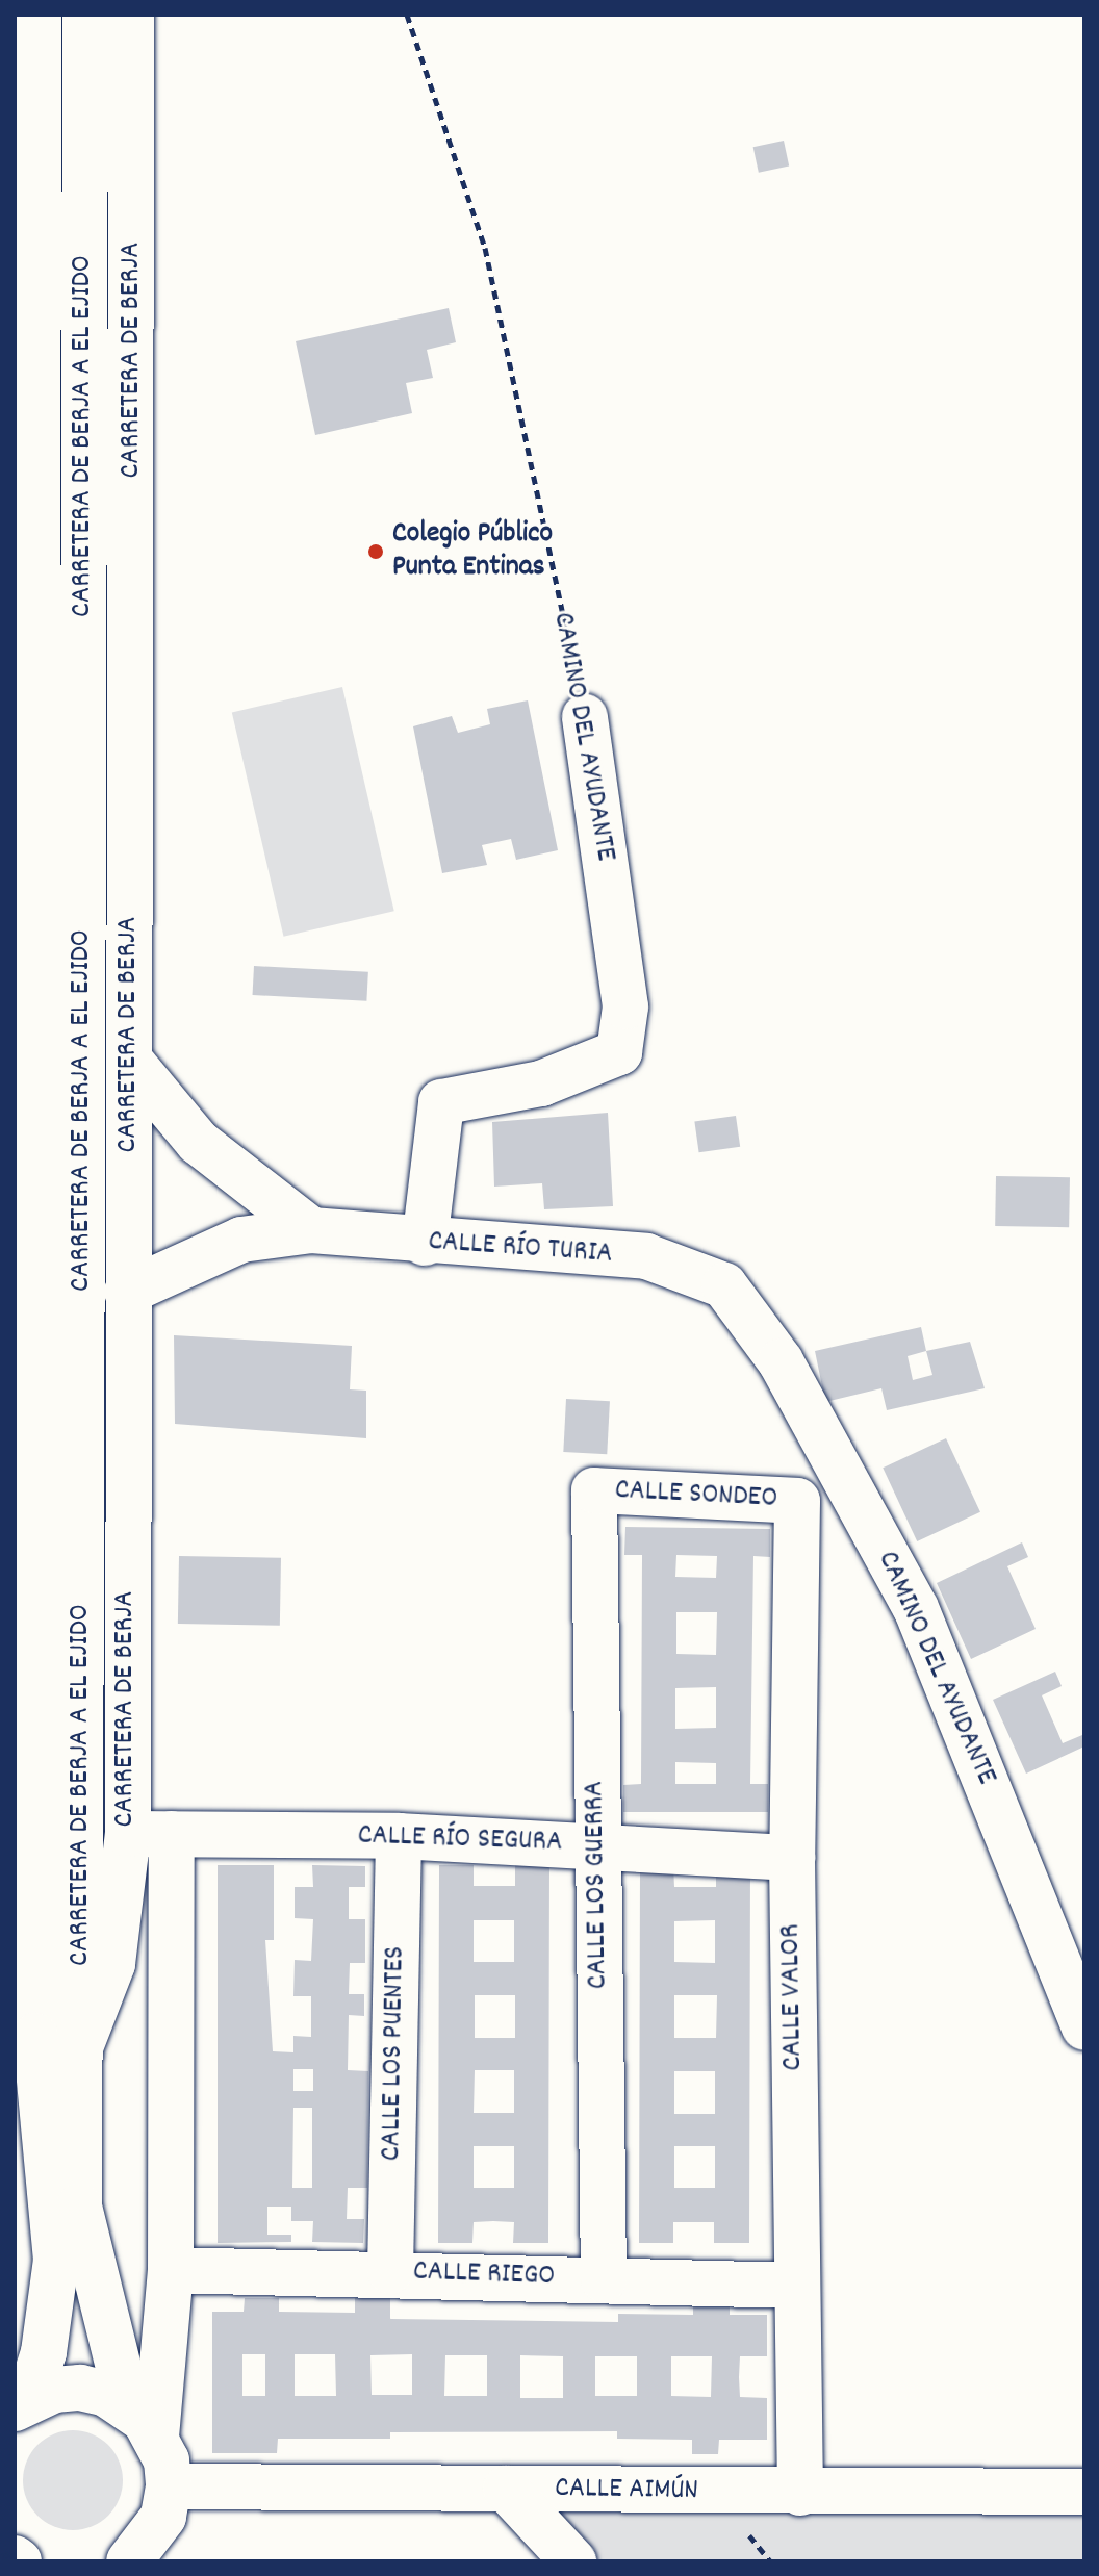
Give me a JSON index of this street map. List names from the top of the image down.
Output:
{
  "streets": {
    "street": [
      "CARRETERA DE BERJA",
      "CARRETERA DE BERJA A EL EJIDO",
      "CAMINO DEL AYUDANTE",
      "CALLE RÍO TURIA",
      "CALLE SONDEO",
      "CALLE RÍO SEGURA",
      "CALLE LOS GUERRA",
      "CALLE VALOR",
      "CALLE LOS PUENTES",
      "CALLE RIEGO",
      "CALLE AIMÚN"
    ]
  },
  "crossings": [
    ["CARRETERA DE BERJA", "CARRETERA DE BERJA A EL EJIDO"],
    ["CARRETERA DE BERJA", "CALLE RÍO TURIA"],
    ["CARRETERA DE BERJA", "CALLE RÍO SEGURA"],
    ["CARRETERA DE BERJA", "CALLE RIEGO"],
    ["CARRETERA DE BERJA A EL EJIDO", "CALLE AIMÚN"],
    ["CAMINO DEL AYUDANTE", "CALLE RÍO TURIA"],
    ["CALLE SONDEO", "CALLE LOS GUERRA"],
    ["CALLE SONDEO", "CALLE VALOR"],
    ["CALLE RÍO SEGURA", "CALLE LOS GUERRA"],
    ["CALLE RÍO SEGURA", "CALLE VALOR"],
    ["CALLE RÍO SEGURA", "CALLE LOS PUENTES"],
    ["CALLE LOS GUERRA", "CALLE RIEGO"],
    ["CALLE VALOR", "CALLE RIEGO"],
    ["CALLE VALOR", "CALLE AIMÚN"],
    ["CALLE LOS PUENTES", "CALLE RIEGO"]
  ],
  "places": ["Colegio Público Punta Entinas"]
}
